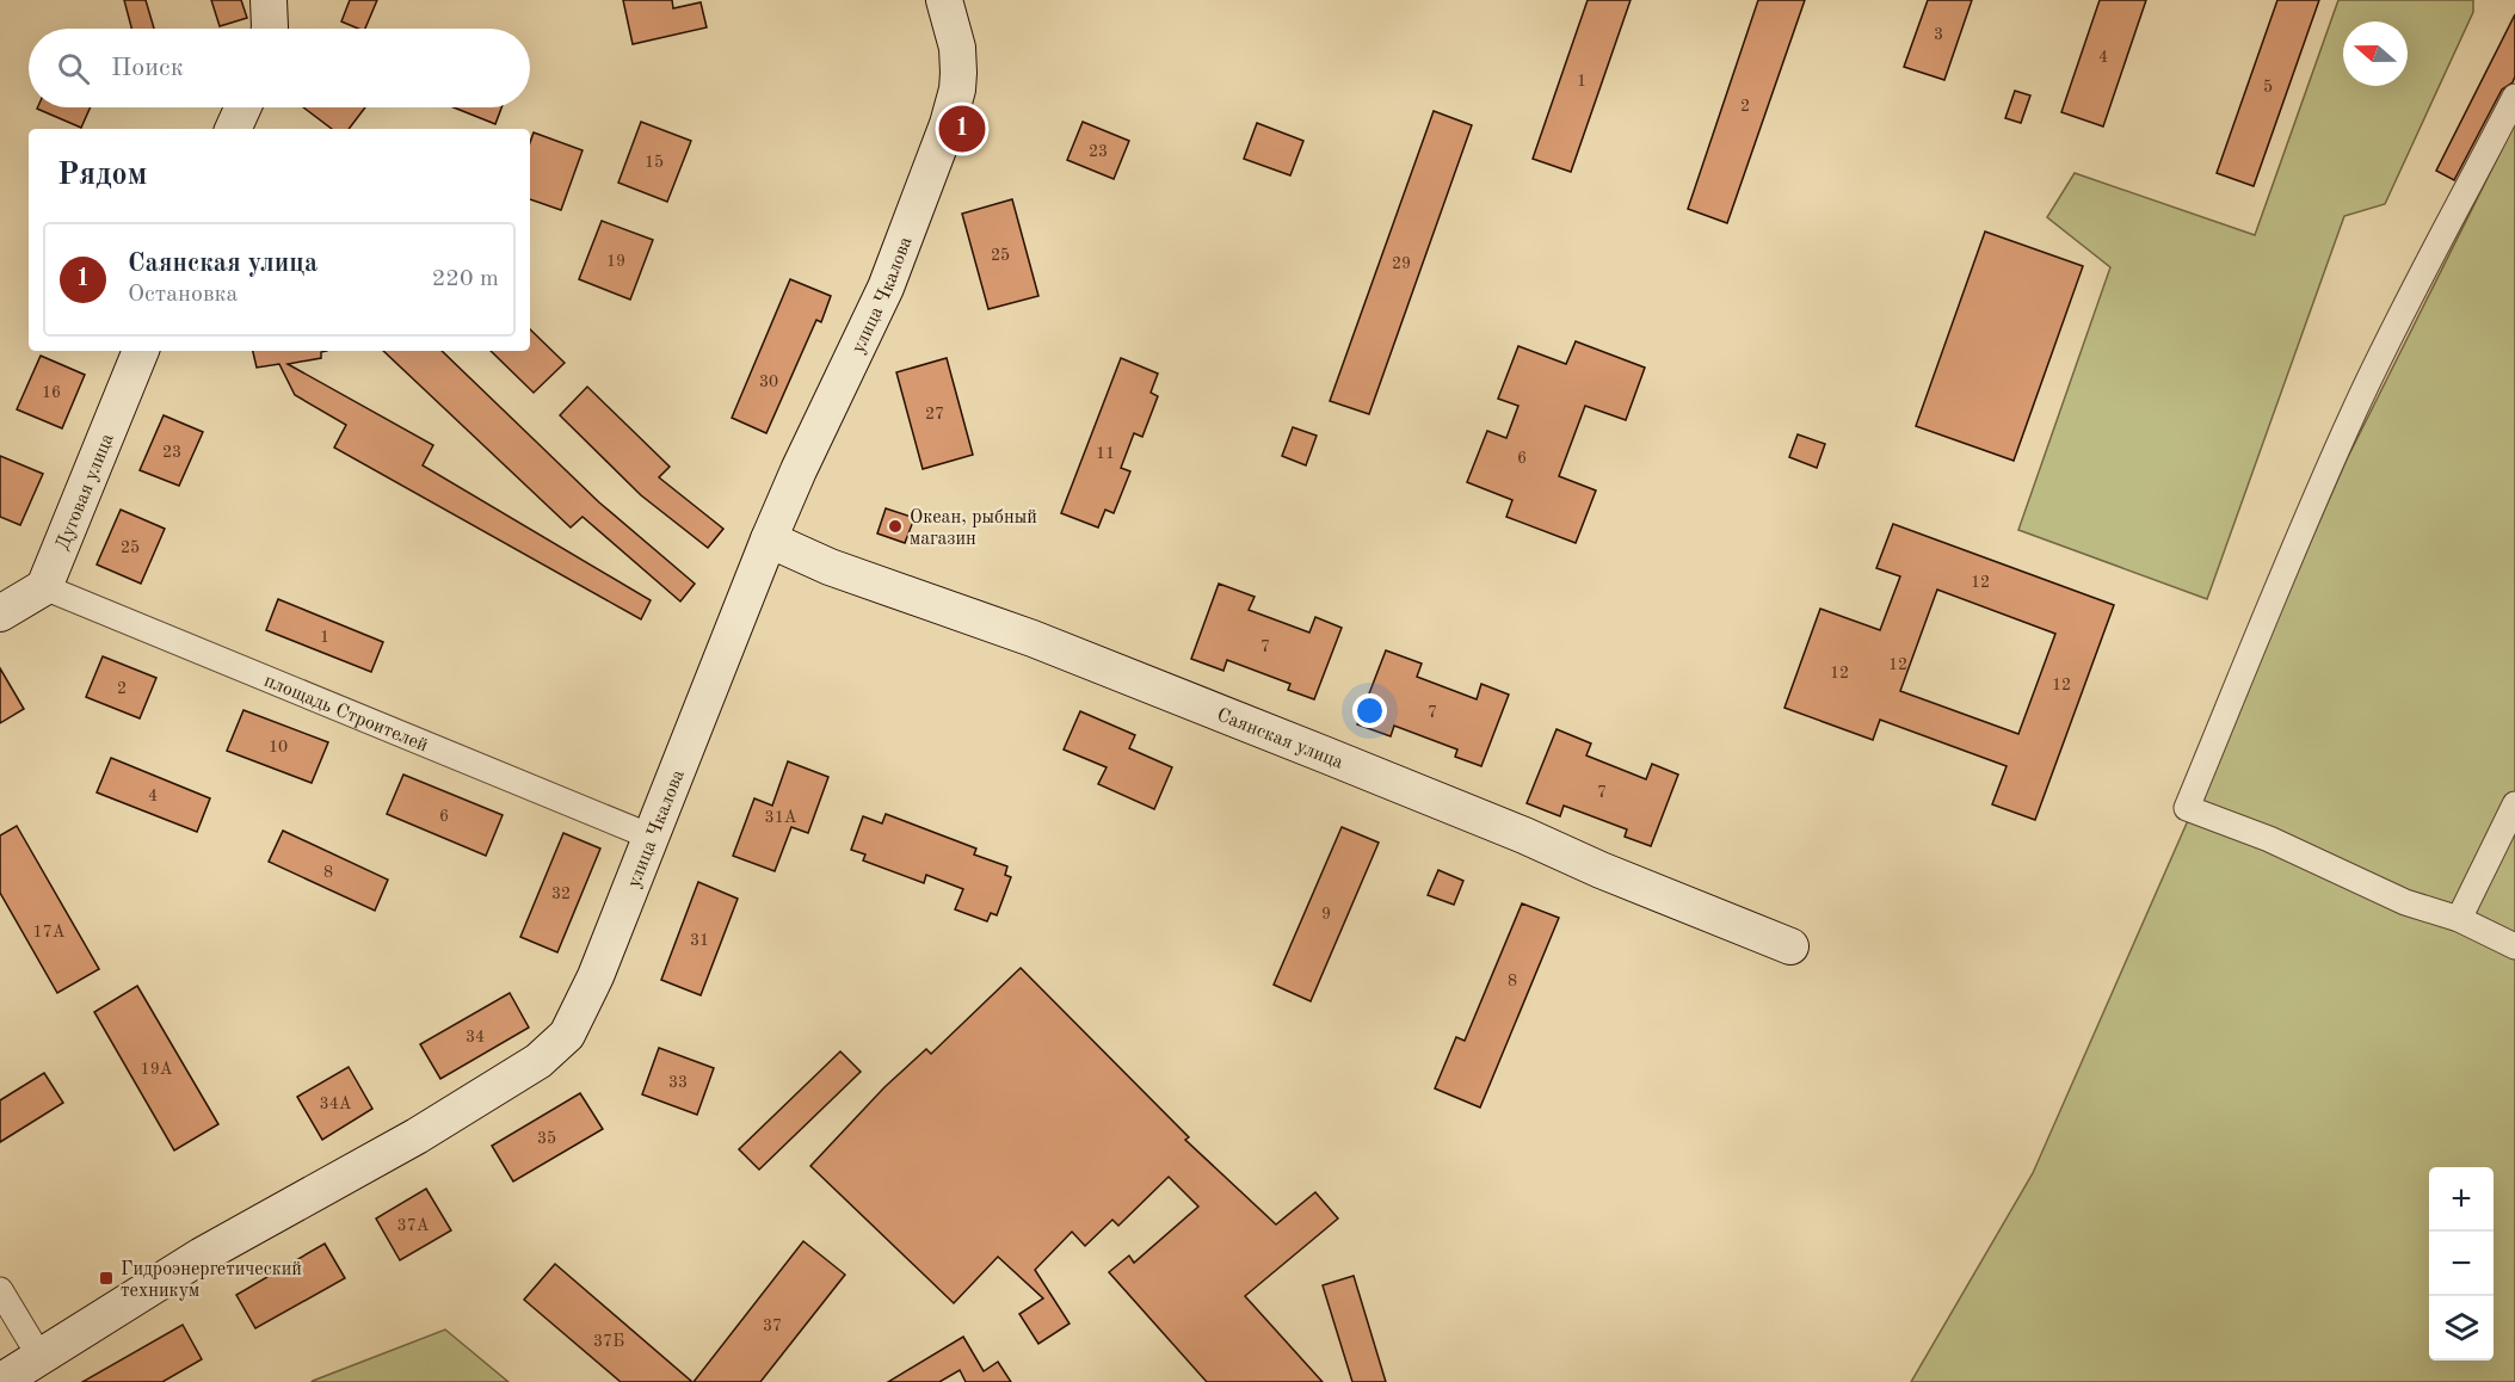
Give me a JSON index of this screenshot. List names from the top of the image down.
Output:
{
  "streets": {
    "main road": ["улица Чкалова", "Дуговая улица", "Саянская улица"],
    "street": ["площадь Строителей"]
  },
  "crossings": [
    ["улица Чкалова", "площадь Строителей"],
    ["улица Чкалова", "Саянская улица"],
    ["Дуговая улица", "площадь Строителей"]
  ],
  "places": {
    "other": ["Океан, рыбный магазин"],
    "transit": ["Гидроэнергетический техникум"]
  },
  "house_numbers": [
    "3",
    "4",
    "1",
    "5",
    "2",
    "23",
    "15",
    "25",
    "19",
    "29",
    "30",
    "16",
    "27",
    "23",
    "11",
    "6",
    "25",
    "12",
    "1",
    "7",
    "12",
    "12",
    "12",
    "2",
    "7",
    "10",
    "7",
    "4",
    "6",
    "31А",
    "8",
    "32",
    "9",
    "17А",
    "31",
    "8",
    "34",
    "19А",
    "33",
    "34А",
    "35",
    "37А",
    "37",
    "37Б"
  ],
  "north": "left",
  "page": {
    "search": "Поиск",
    "pins": "1",
    "heading": "Рядом",
    "list": [
      {
        "mark": "1",
        "name": "Саянская улица",
        "note": "Остановка",
        "value": "220 m"
      }
    ],
    "map_buttons": ["+", "−"]
  }
}
